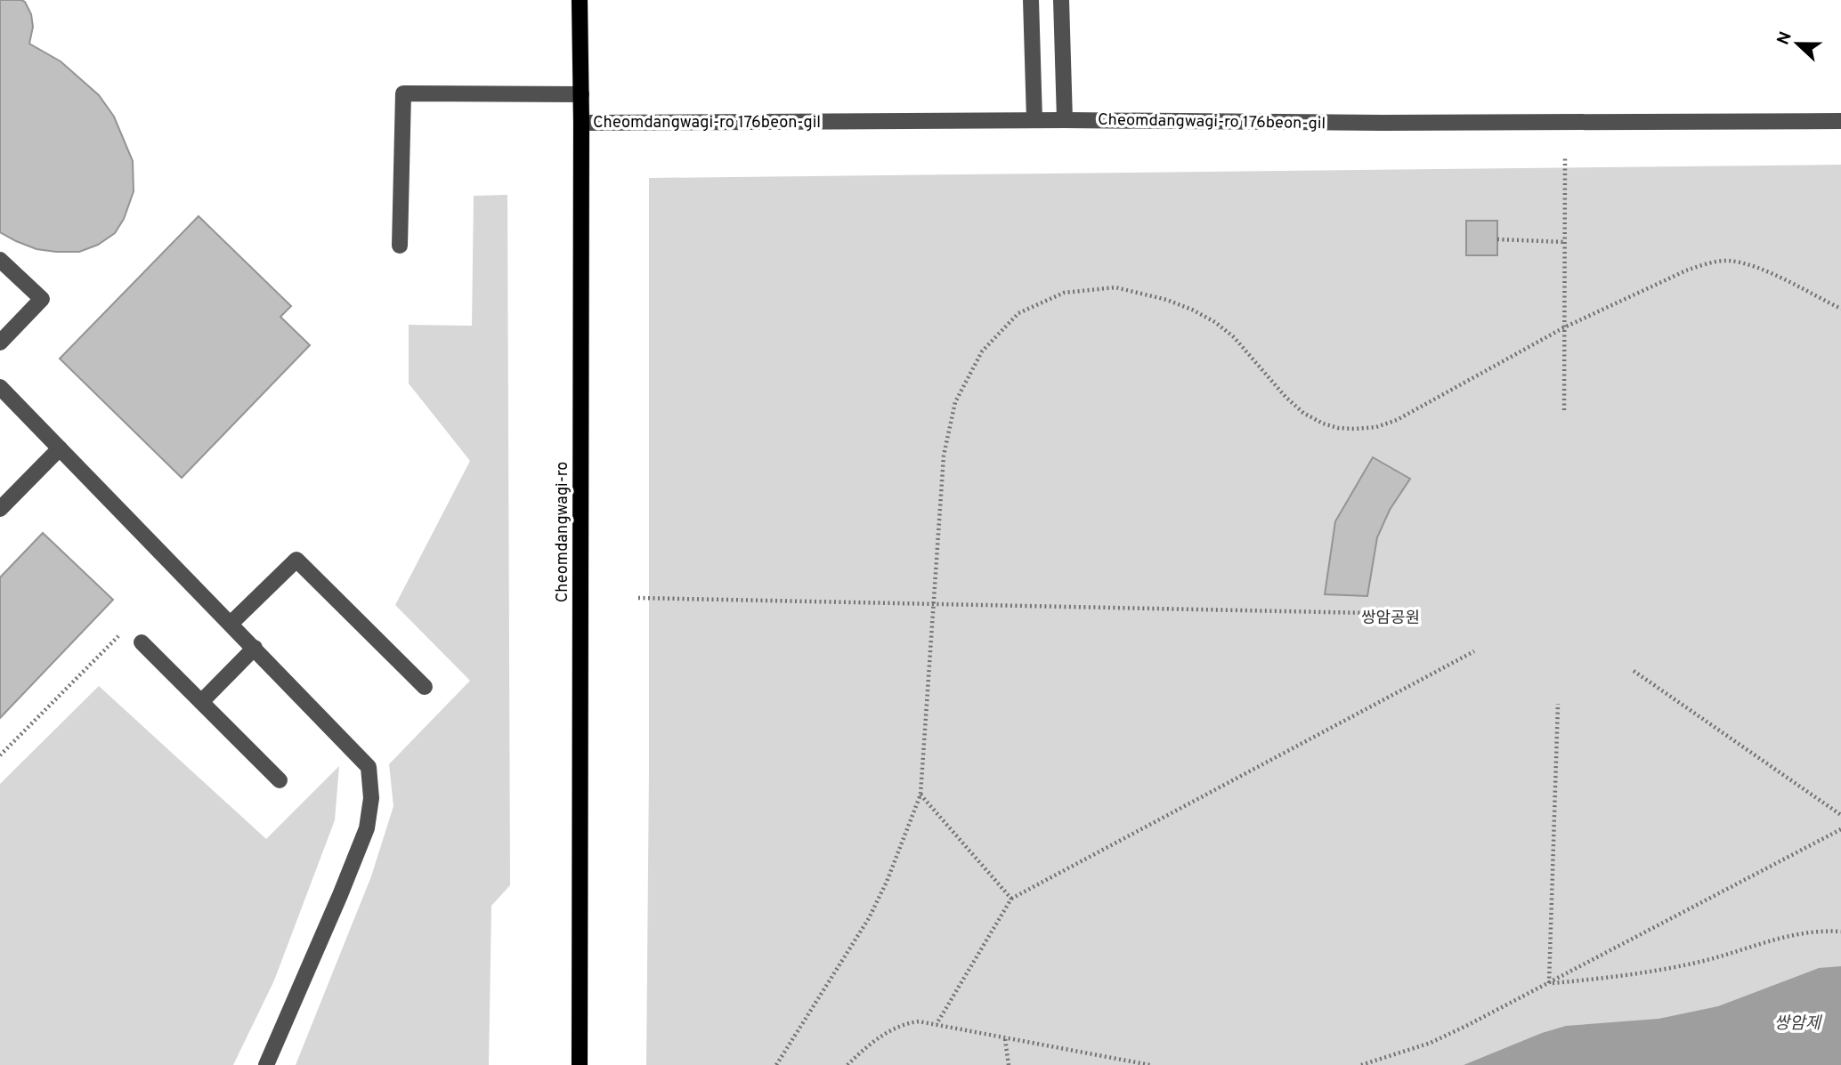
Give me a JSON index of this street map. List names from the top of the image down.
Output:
{
  "streets": {
    "main road": ["Cheomdangwagi-ro"],
    "street": ["Cheomdangwagi-ro 176beon-gil"]
  },
  "crossings": [
    ["Cheomdangwagi-ro 176beon-gil", "Cheomdangwagi-ro"]
  ],
  "water": ["쌍암제"],
  "parks": ["쌍암공원"],
  "north": "left"
}
